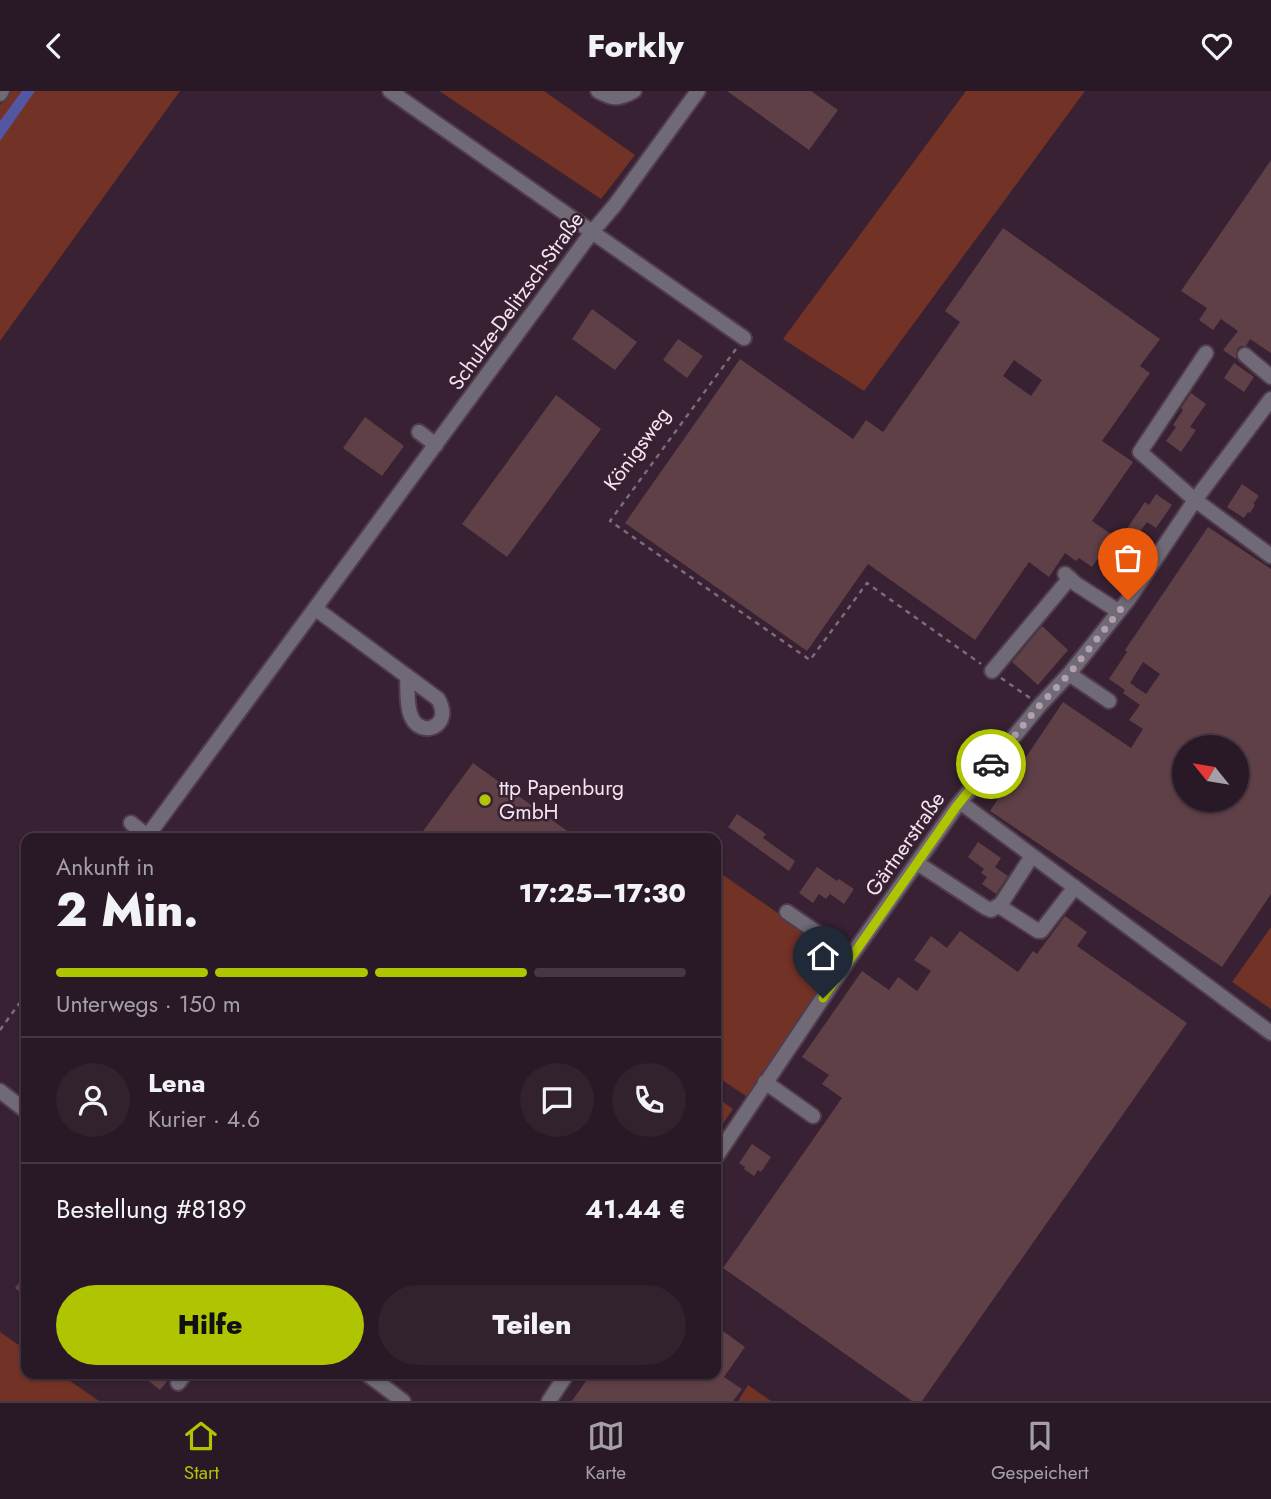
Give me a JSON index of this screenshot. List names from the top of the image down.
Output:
{
  "streets": {
    "street": ["Schulze-Delitzsch-Straße", "Gärtnerstraße"],
    "path": ["Königsweg"]
  },
  "crossings": [
    ["Königsweg", "Gärtnerstraße"]
  ],
  "places": ["ttp Papenburg GmbH"],
  "north": "top left",
  "page": {
    "header": "Forkly",
    "heading": ["2 Min.", "Ankunft in", "17:25–17:30"],
    "panel": [
      "Lena",
      "Kurier · 4.6",
      "Bestellung #8189",
      "41.44 €"
    ],
    "bar": "Unterwegs · 150 m",
    "buttons": ["Hilfe", "Teilen"],
    "tabs": ["Start", "Karte", "Gespeichert"]
  }
}
